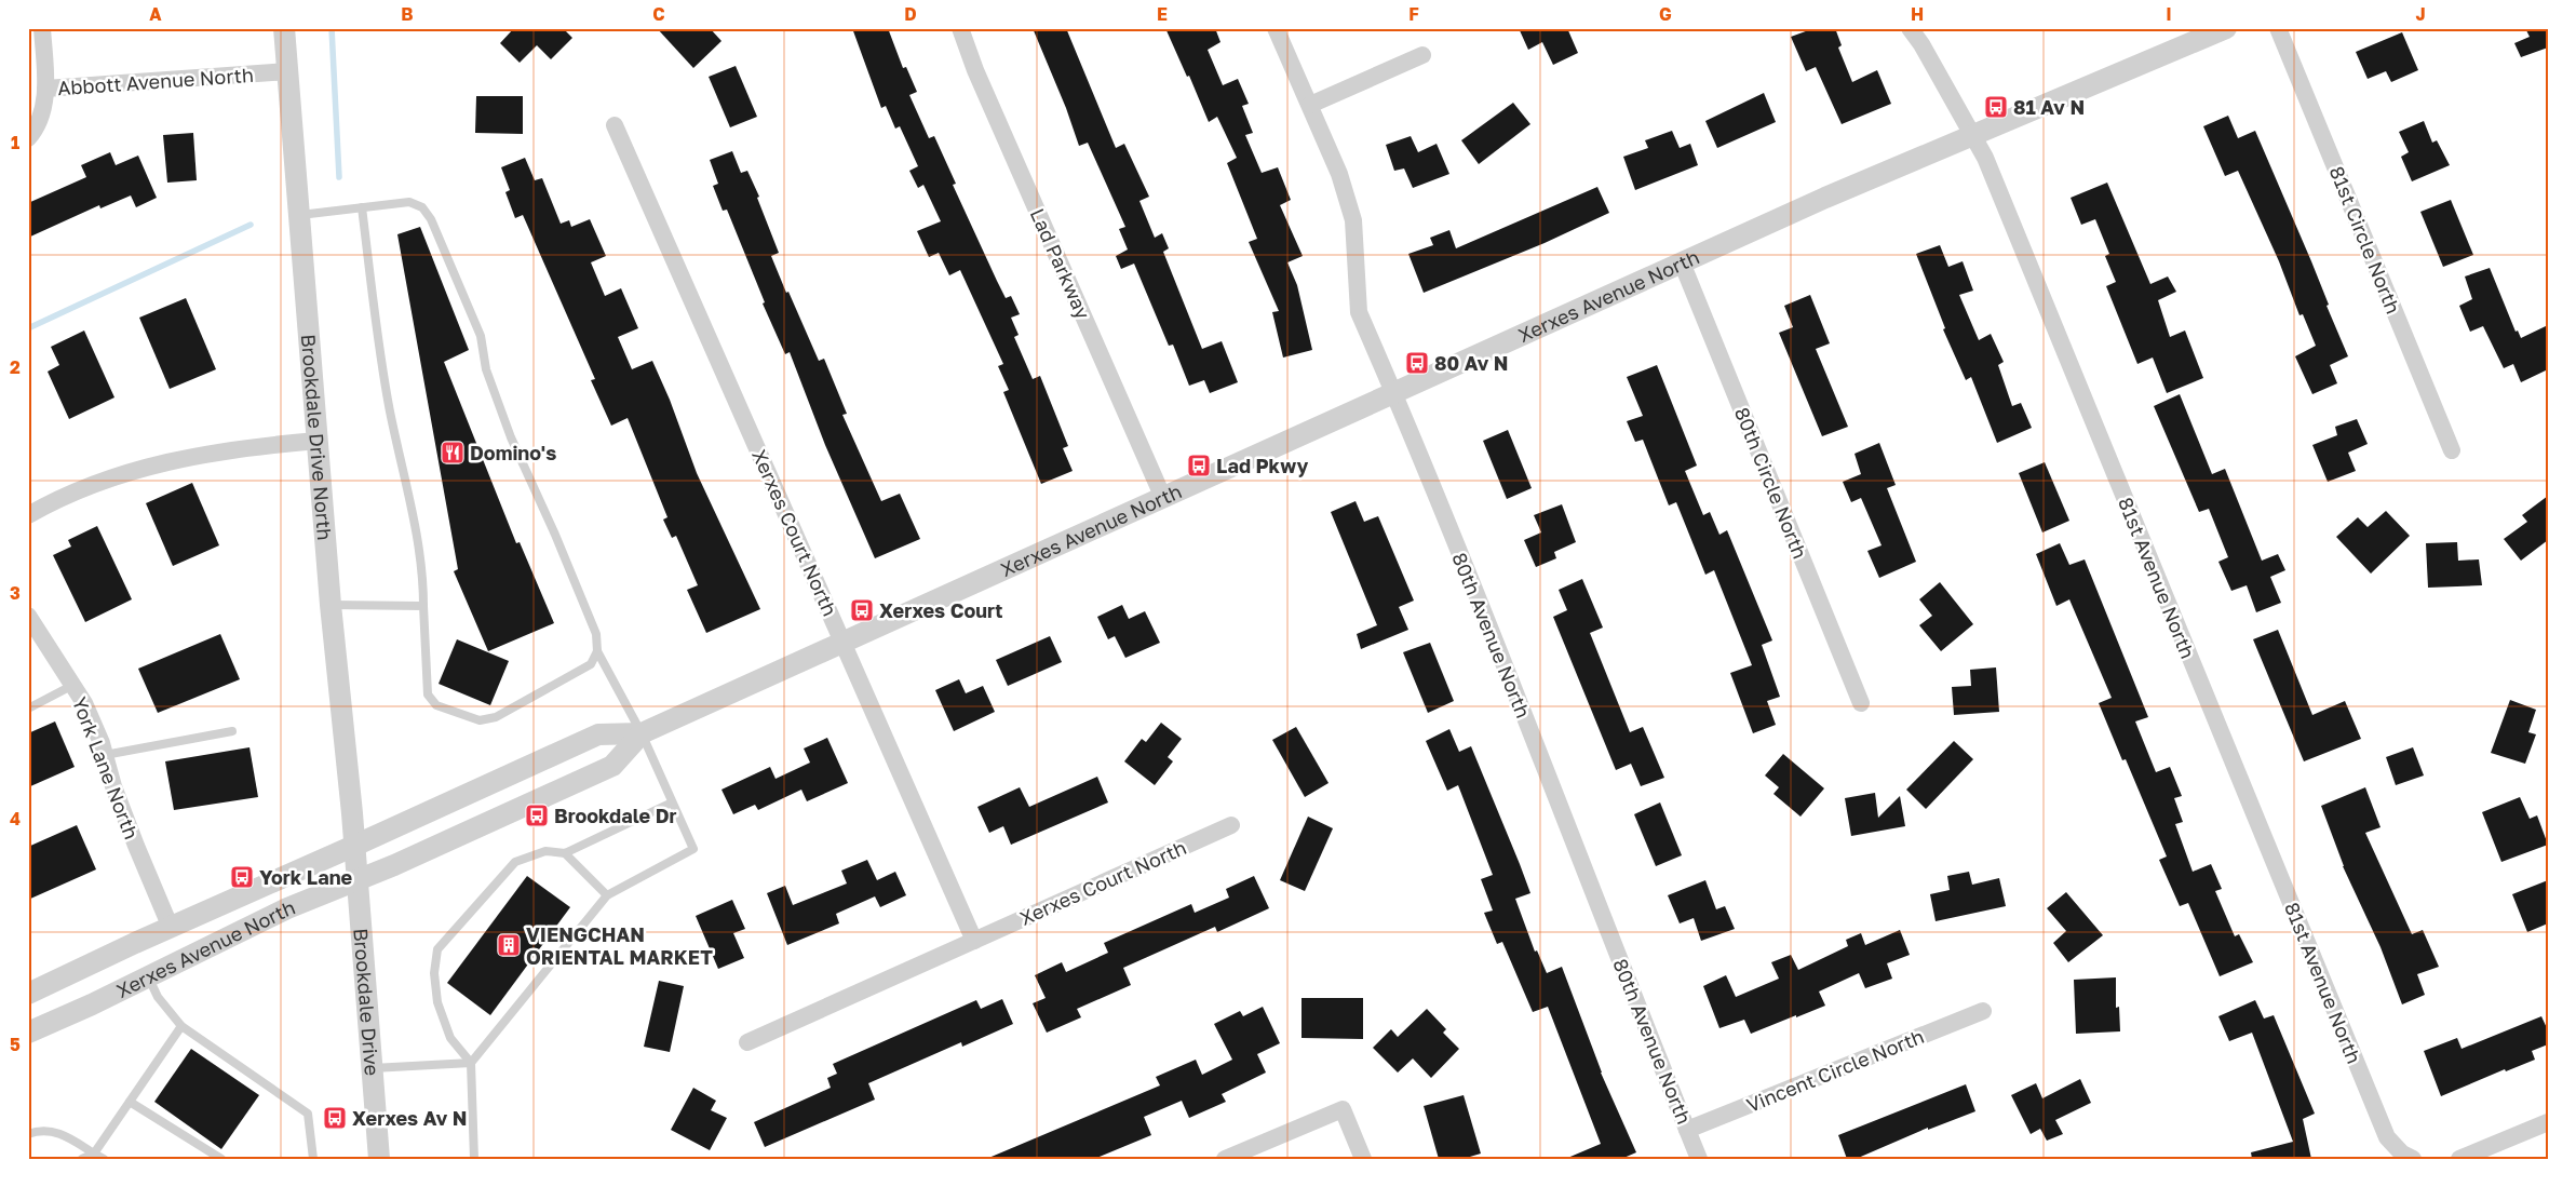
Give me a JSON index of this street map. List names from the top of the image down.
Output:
{
  "streets": {
    "street": [
      "Abbott Avenue North",
      "81st Circle North",
      "Lad Parkway",
      "Xerxes Avenue North",
      "Brookdale Drive North",
      "80th Circle North",
      "Xerxes Court North",
      "81st Avenue North",
      "80th Avenue North",
      "York Lane North",
      "Brookdale Drive",
      "Vincent Circle North"
    ]
  },
  "crossings": [
    ["Abbott Avenue North", "Brookdale Drive North"],
    ["Lad Parkway", "Xerxes Avenue North"],
    ["Xerxes Avenue North", "Brookdale Drive North"],
    ["Xerxes Avenue North", "80th Circle North"],
    ["Xerxes Avenue North", "Xerxes Court North"],
    ["Xerxes Avenue North", "81st Avenue North"],
    ["Xerxes Avenue North", "80th Avenue North"],
    ["Xerxes Avenue North", "York Lane North"],
    ["Xerxes Avenue North", "Brookdale Drive"],
    ["Brookdale Drive North", "Brookdale Drive"],
    ["80th Avenue North", "Vincent Circle North"]
  ],
  "places": {
    "bus stop": [
      "81 Av N",
      "80 Av N",
      "Lad Pkwy",
      "Xerxes Court",
      "Brookdale Dr",
      "York Lane",
      "Xerxes Av N"
    ],
    "restaurant": ["Domino's"],
    "building": ["VIENGCHAN ORIENTAL MARKET"]
  },
  "grid": {
    "columns": [
      "A",
      "B",
      "C",
      "D",
      "E",
      "F",
      "G",
      "H",
      "I",
      "J"
    ],
    "rows": [
      "1",
      "2",
      "3",
      "4",
      "5"
    ]
  }
}
